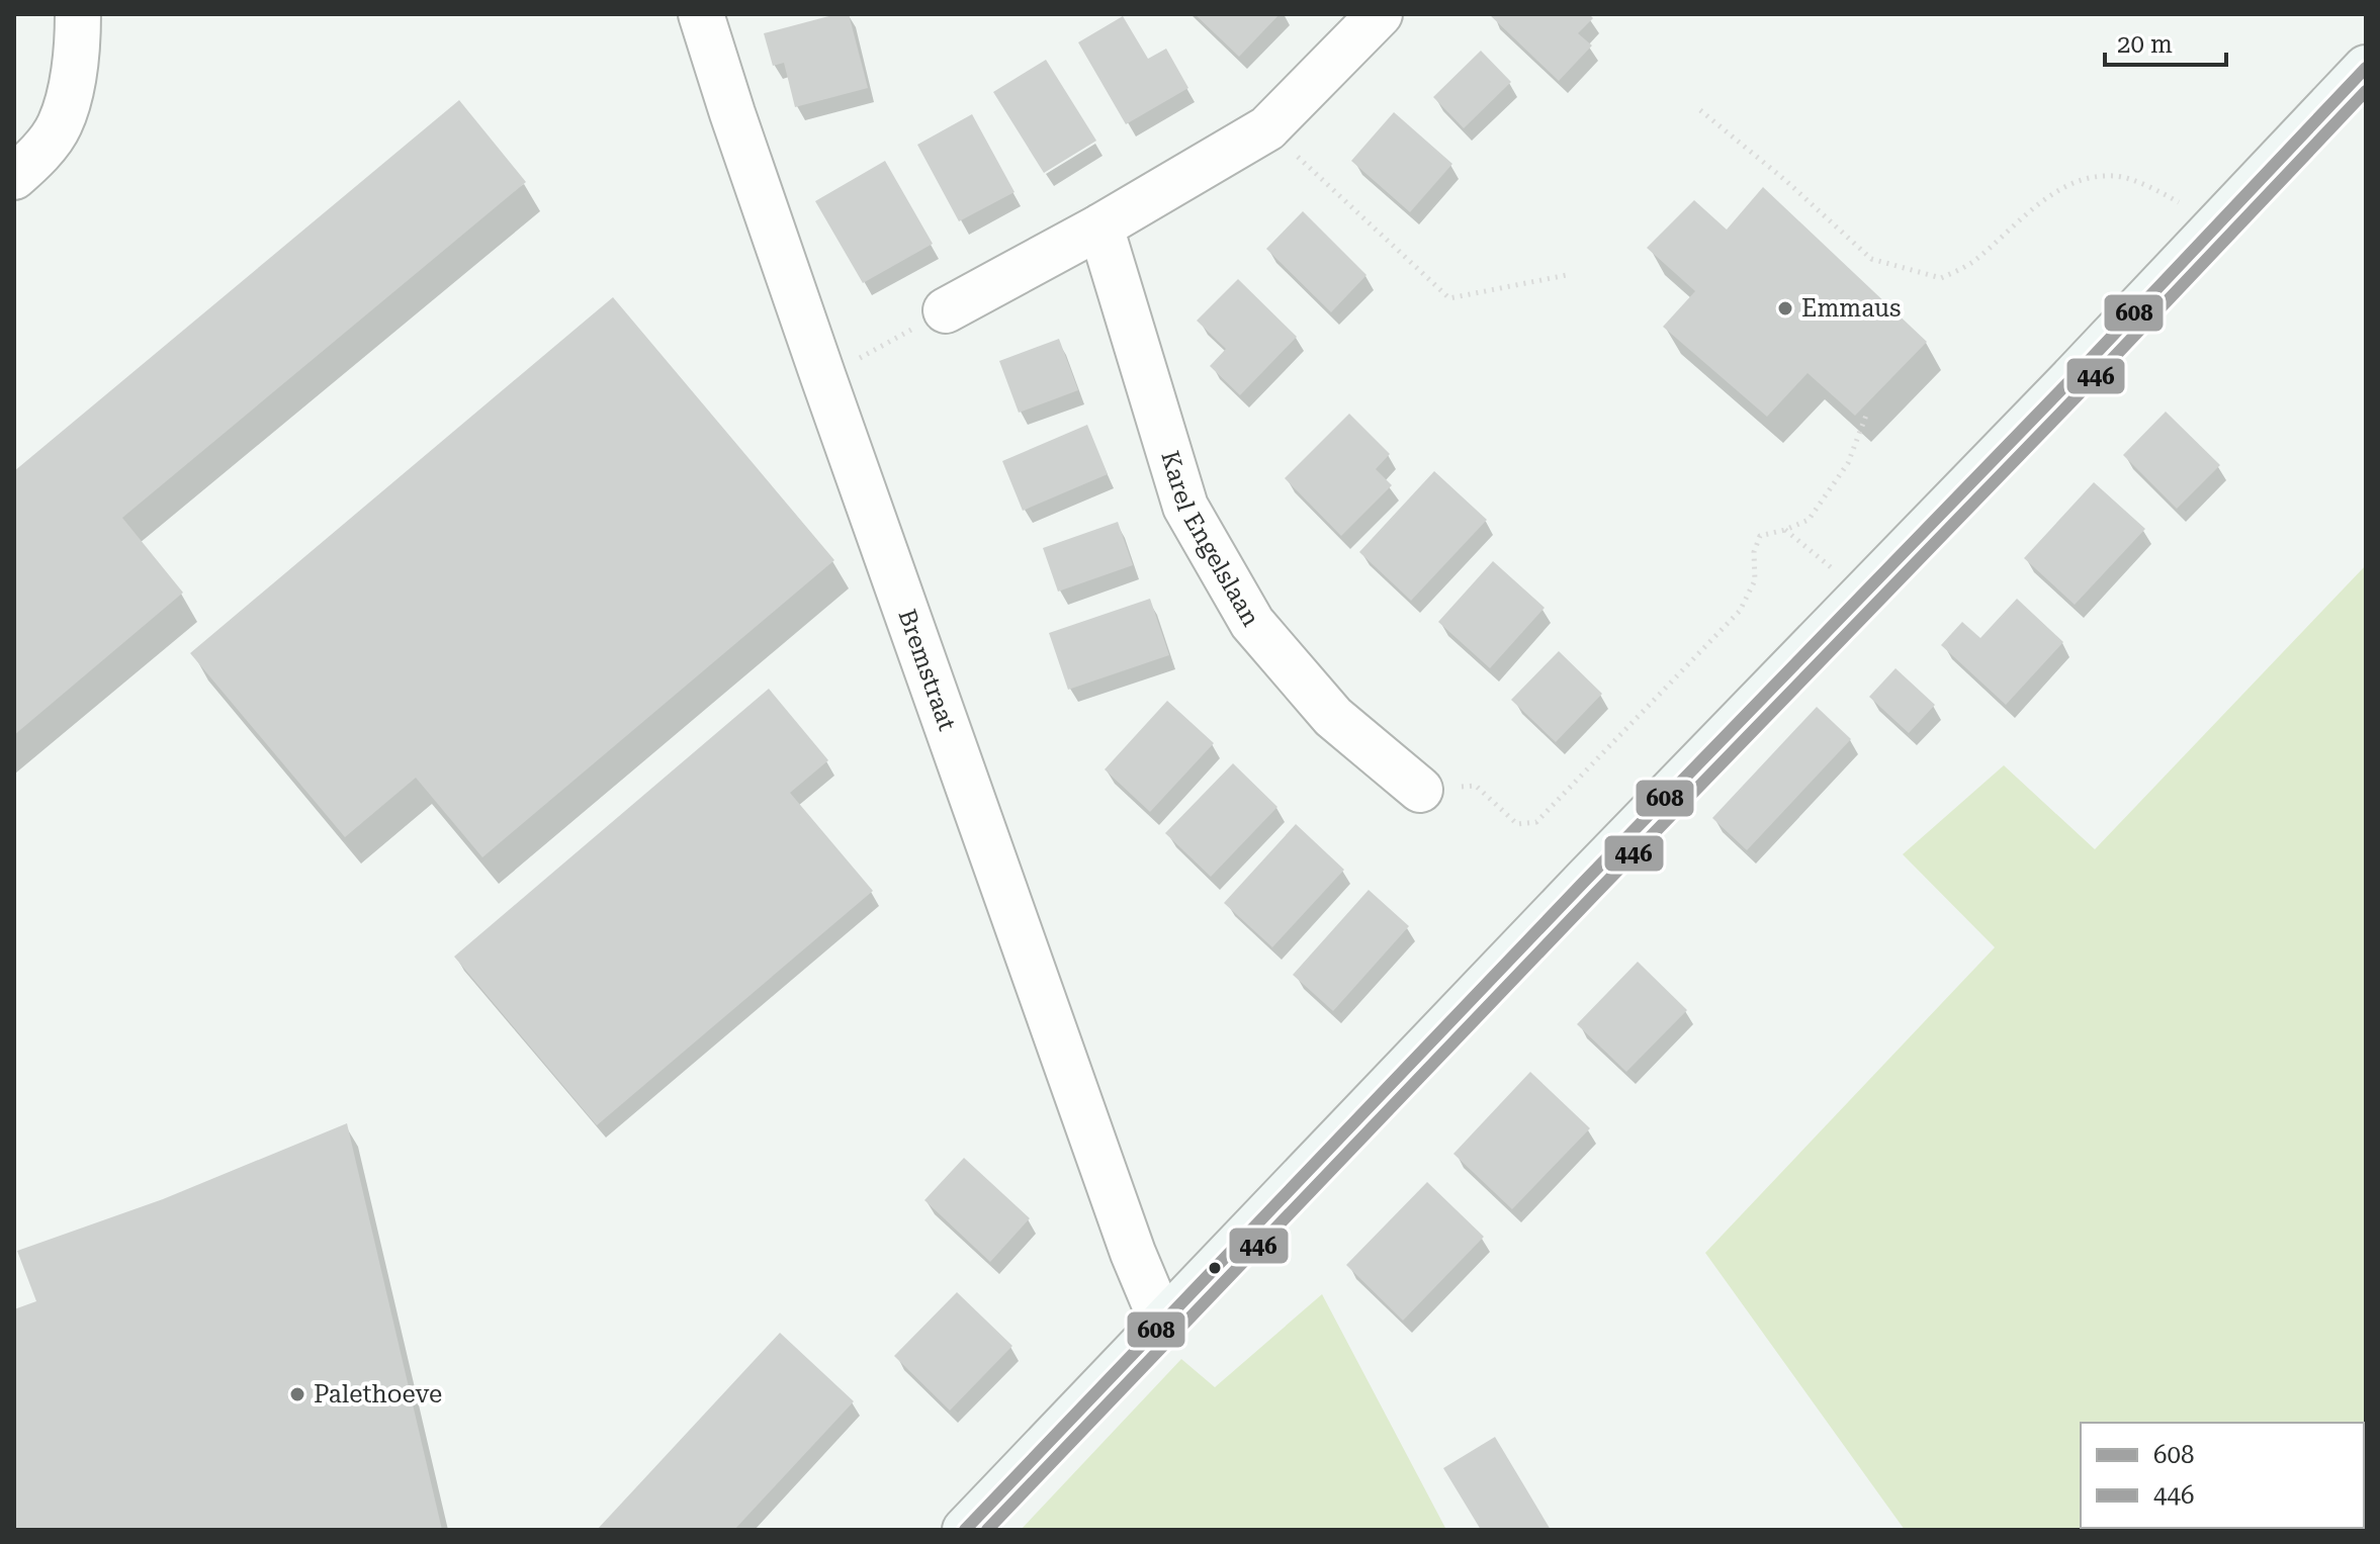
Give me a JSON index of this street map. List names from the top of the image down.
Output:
{
  "streets": {
    "street": ["Karel Engelslaan", "Bremstraat"]
  },
  "places": ["Emmaus", "Palethoeve"],
  "lines": ["transit line 608", "transit line 446"],
  "legend": ["608", "446"],
  "scale_bar": "20 m"
}
